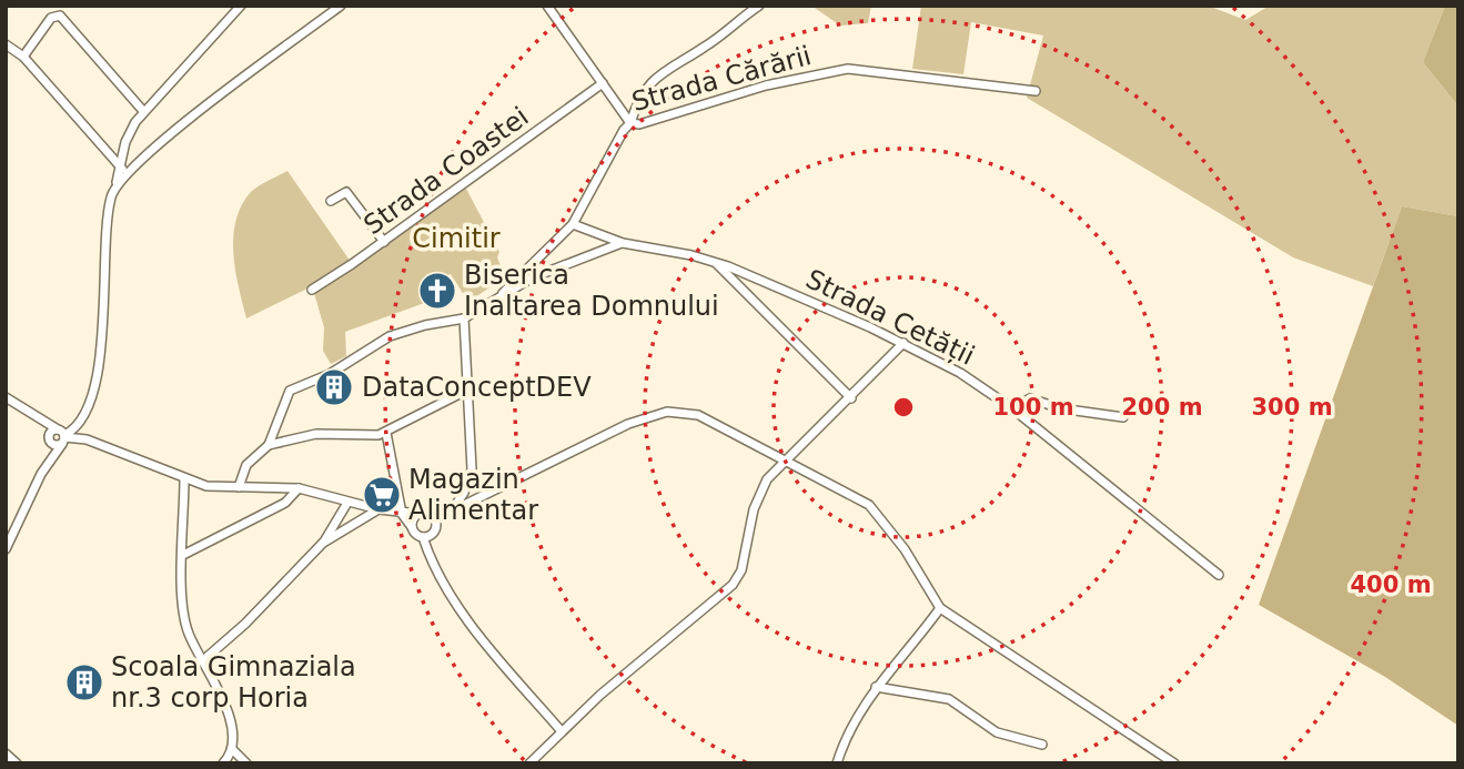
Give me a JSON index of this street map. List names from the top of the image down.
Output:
{
  "streets": {
    "street": ["Strada Cărării", "Strada Coastei", "Strada Cetății"]
  },
  "crossings": [
    ["Strada Cărării", "Strada Cetății"]
  ],
  "parks": ["Cimitir"],
  "places": {
    "church": ["Biserica Inaltarea Domnului"],
    "building": ["DataConceptDEV", "Scoala Gimnaziala nr.3 corp Horia"],
    "supermarket": ["Magazin Alimentar"]
  },
  "rings": [
    "100 m",
    "200 m",
    "300 m",
    "400 m"
  ]
}
